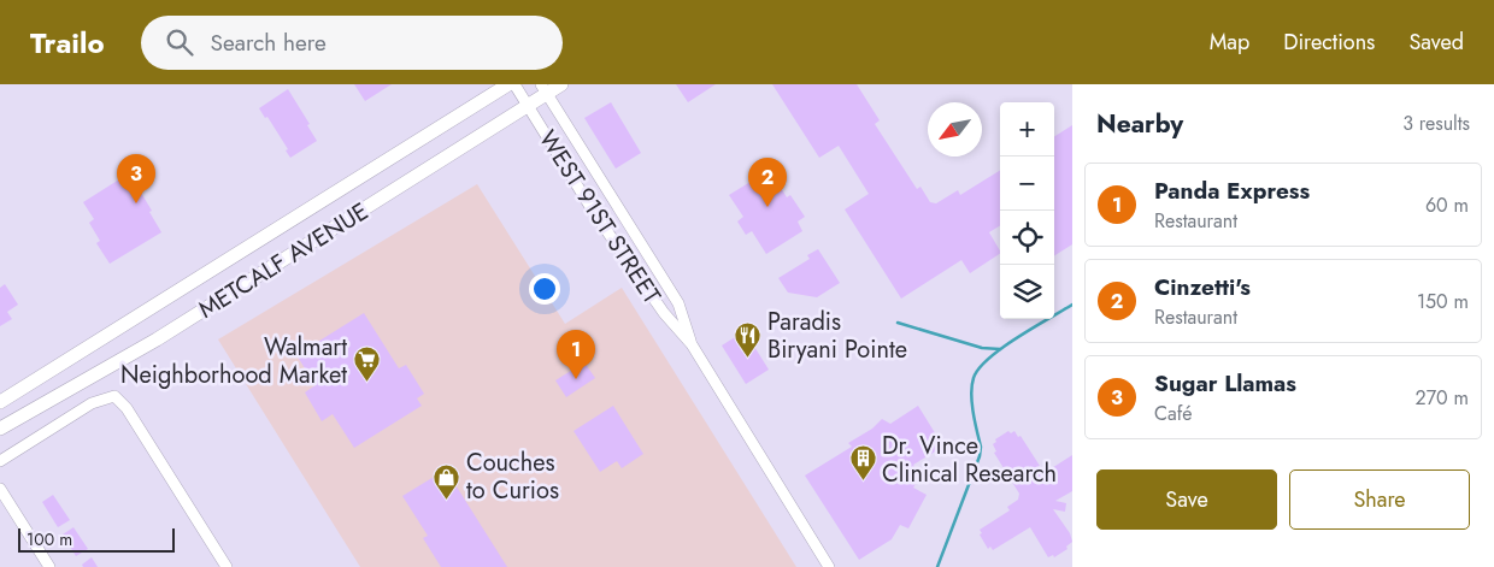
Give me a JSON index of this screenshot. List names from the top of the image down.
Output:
{
  "streets": {
    "main road": ["METCALF AVENUE"],
    "street": ["WEST 91ST STREET"]
  },
  "crossings": [
    ["WEST 91ST STREET", "METCALF AVENUE"]
  ],
  "places": {
    "restaurant": ["Paradis Biryani Pointe"],
    "supermarket": ["Walmart Neighborhood Market"],
    "building": ["Dr. Vince Clinical Research"],
    "shop": ["Couches to Curios"]
  },
  "scale_bar": "100 m",
  "north": "bottom left",
  "page": {
    "header": "Trailo",
    "search": "Search here",
    "nav": ["Map", "Directions", "Saved"],
    "heading": ["Nearby", "3 results"],
    "map_buttons": ["+", "−"],
    "pins": ["3", "2", "1"],
    "list": [
      {
        "mark": "1",
        "name": "Panda Express",
        "note": "Restaurant",
        "value": "60 m"
      },
      {
        "mark": "2",
        "name": "Cinzetti's",
        "note": "Restaurant",
        "value": "150 m"
      },
      {
        "mark": "3",
        "name": "Sugar Llamas",
        "note": "Café",
        "value": "270 m"
      }
    ],
    "buttons": ["Save", "Share"],
    "scale": "100 m"
  }
}
